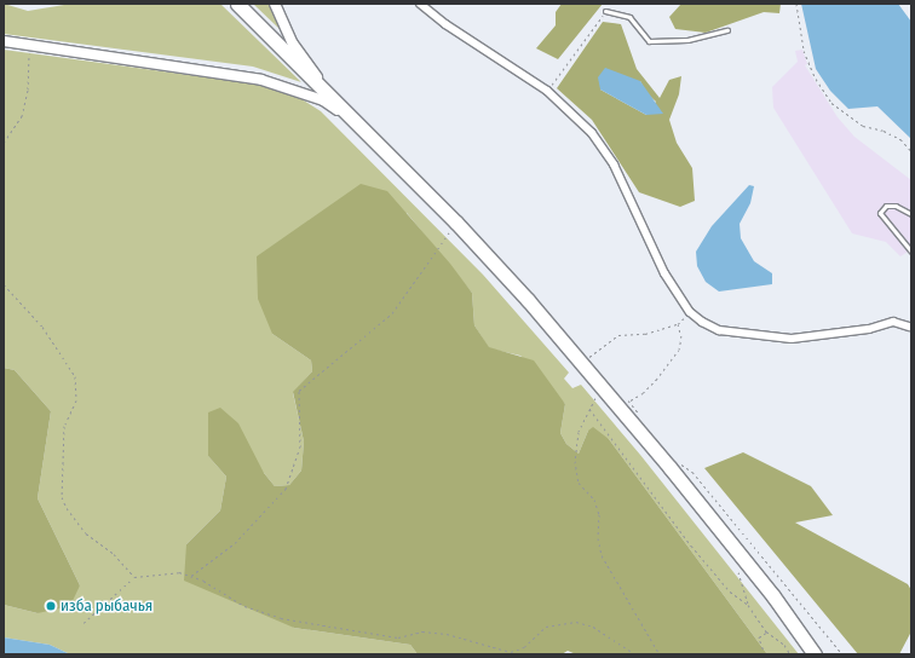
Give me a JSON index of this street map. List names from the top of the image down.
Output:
{
  "places": ["изба рыбачья"]
}
